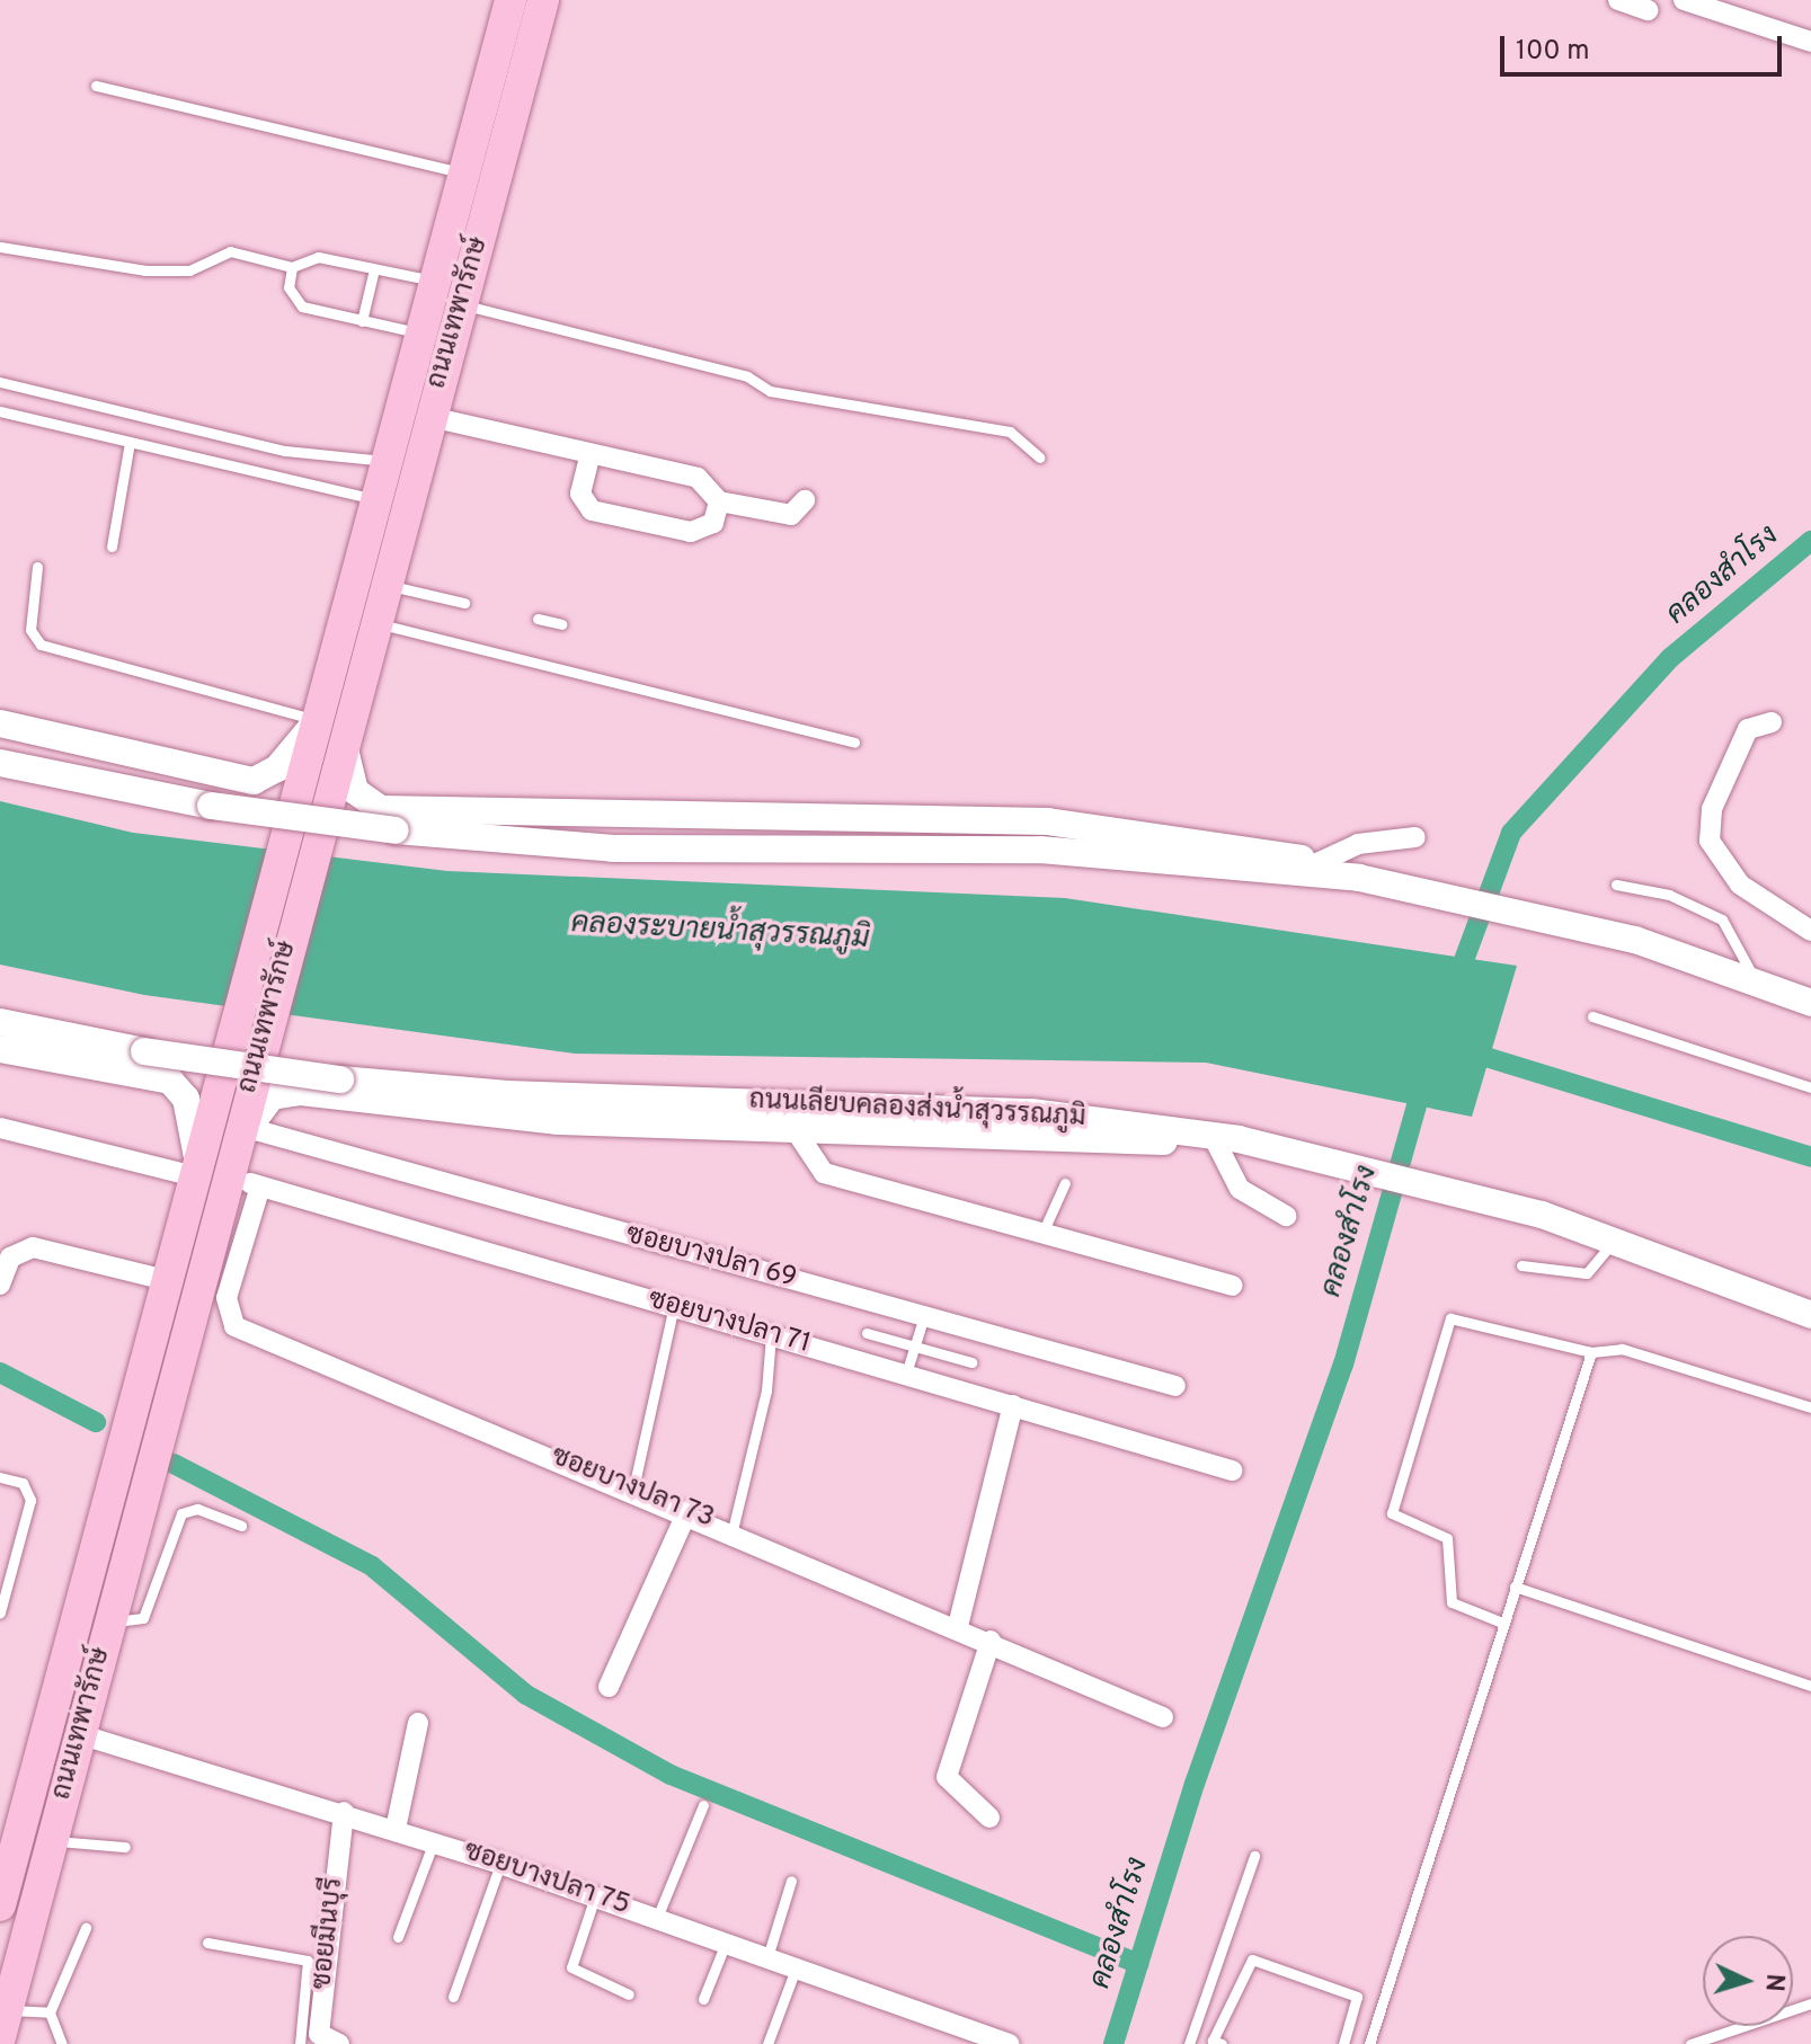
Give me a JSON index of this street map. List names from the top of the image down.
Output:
{
  "streets": {
    "main road": ["ถนนเทพารักษ์", "ถนนเลียบคลองส่งน้ำสุวรรณภูมิ"],
    "street": [
      "ซอยบางปลา 69",
      "ซอยบางปลา 71",
      "ซอยบางปลา 73",
      "ซอยบางปลา 75",
      "ซอยมีนบุรี"
    ]
  },
  "crossings": [
    ["ถนนเทพารักษ์", "ซอยบางปลา 71"],
    ["ถนนเทพารักษ์", "ซอยบางปลา 75"],
    ["ซอยบางปลา 71", "ซอยบางปลา 73"],
    ["ซอยบางปลา 75", "ซอยมีนบุรี"]
  ],
  "water": ["คลองสำโรง", "คลองระบายน้ำสุวรรณภูมิ"],
  "scale_bar": "100 m",
  "north": "right"
}
